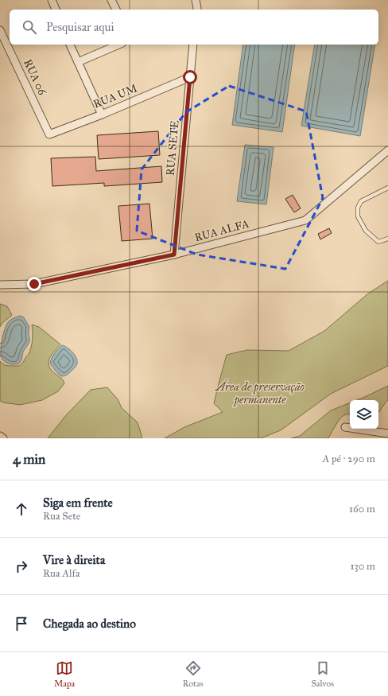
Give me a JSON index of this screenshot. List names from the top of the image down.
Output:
{
  "streets": {
    "street": [
      "RUA 06",
      "RUA UM",
      "RUA SETE",
      "RUA ALFA"
    ]
  },
  "crossings": [
    ["RUA 06", "RUA UM"],
    ["RUA UM", "RUA SETE"],
    ["RUA SETE", "RUA ALFA"]
  ],
  "parks": ["Área de preservação permanente"],
  "page": {
    "search": "Pesquisar aqui",
    "heading": ["4 min", "A pé · 290 m"],
    "list": [
      ["Siga em frente", "Rua Sete", "160 m"],
      ["Vire à direita", "Rua Alfa", "130 m"],
      "Chegada ao destino"
    ],
    "nav": ["Mapa", "Rotas", "Salvos"]
  }
}
